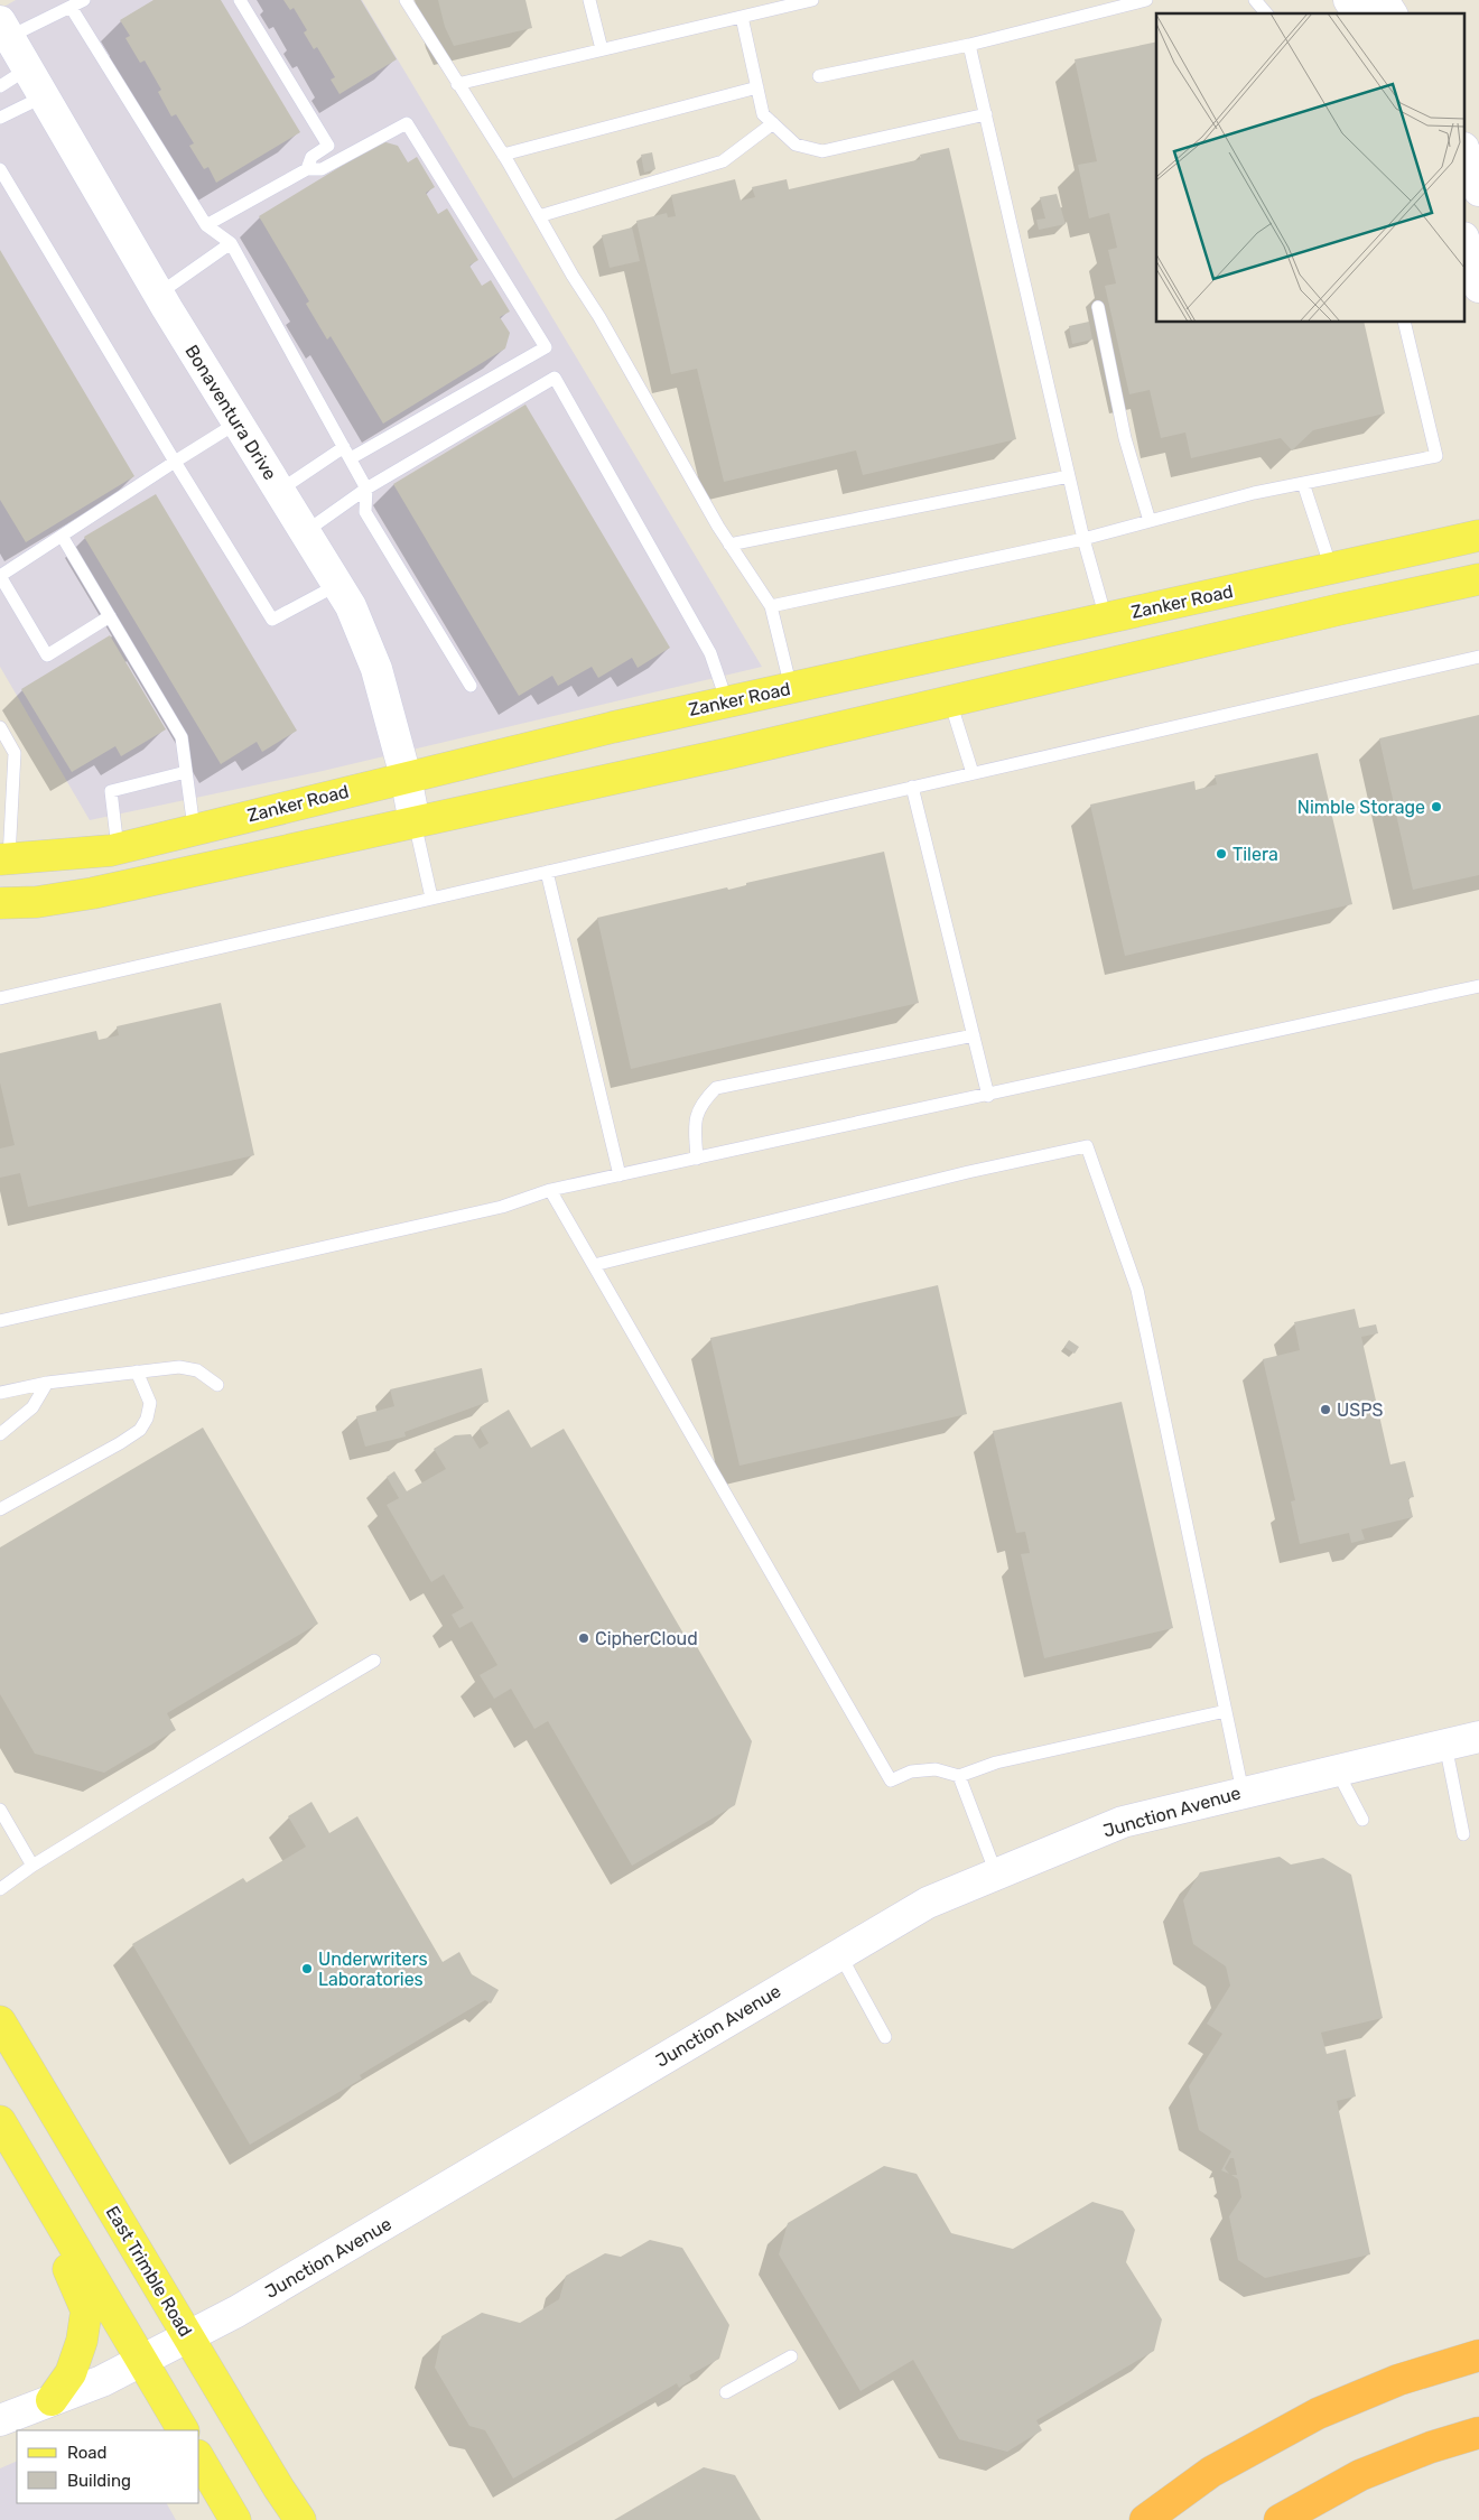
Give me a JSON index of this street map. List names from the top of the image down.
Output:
{
  "streets": {
    "main road": [
      "Bonaventura Drive",
      "Zanker Road",
      "Junction Avenue",
      "East Trimble Road"
    ]
  },
  "crossings": [
    ["Bonaventura Drive", "Zanker Road"],
    ["Junction Avenue", "East Trimble Road"]
  ],
  "places": [
    "Nimble Storage",
    "Tilera",
    "USPS",
    "CipherCloud",
    "Underwriters Laboratories"
  ],
  "legend": ["Road", "Building"]
}
